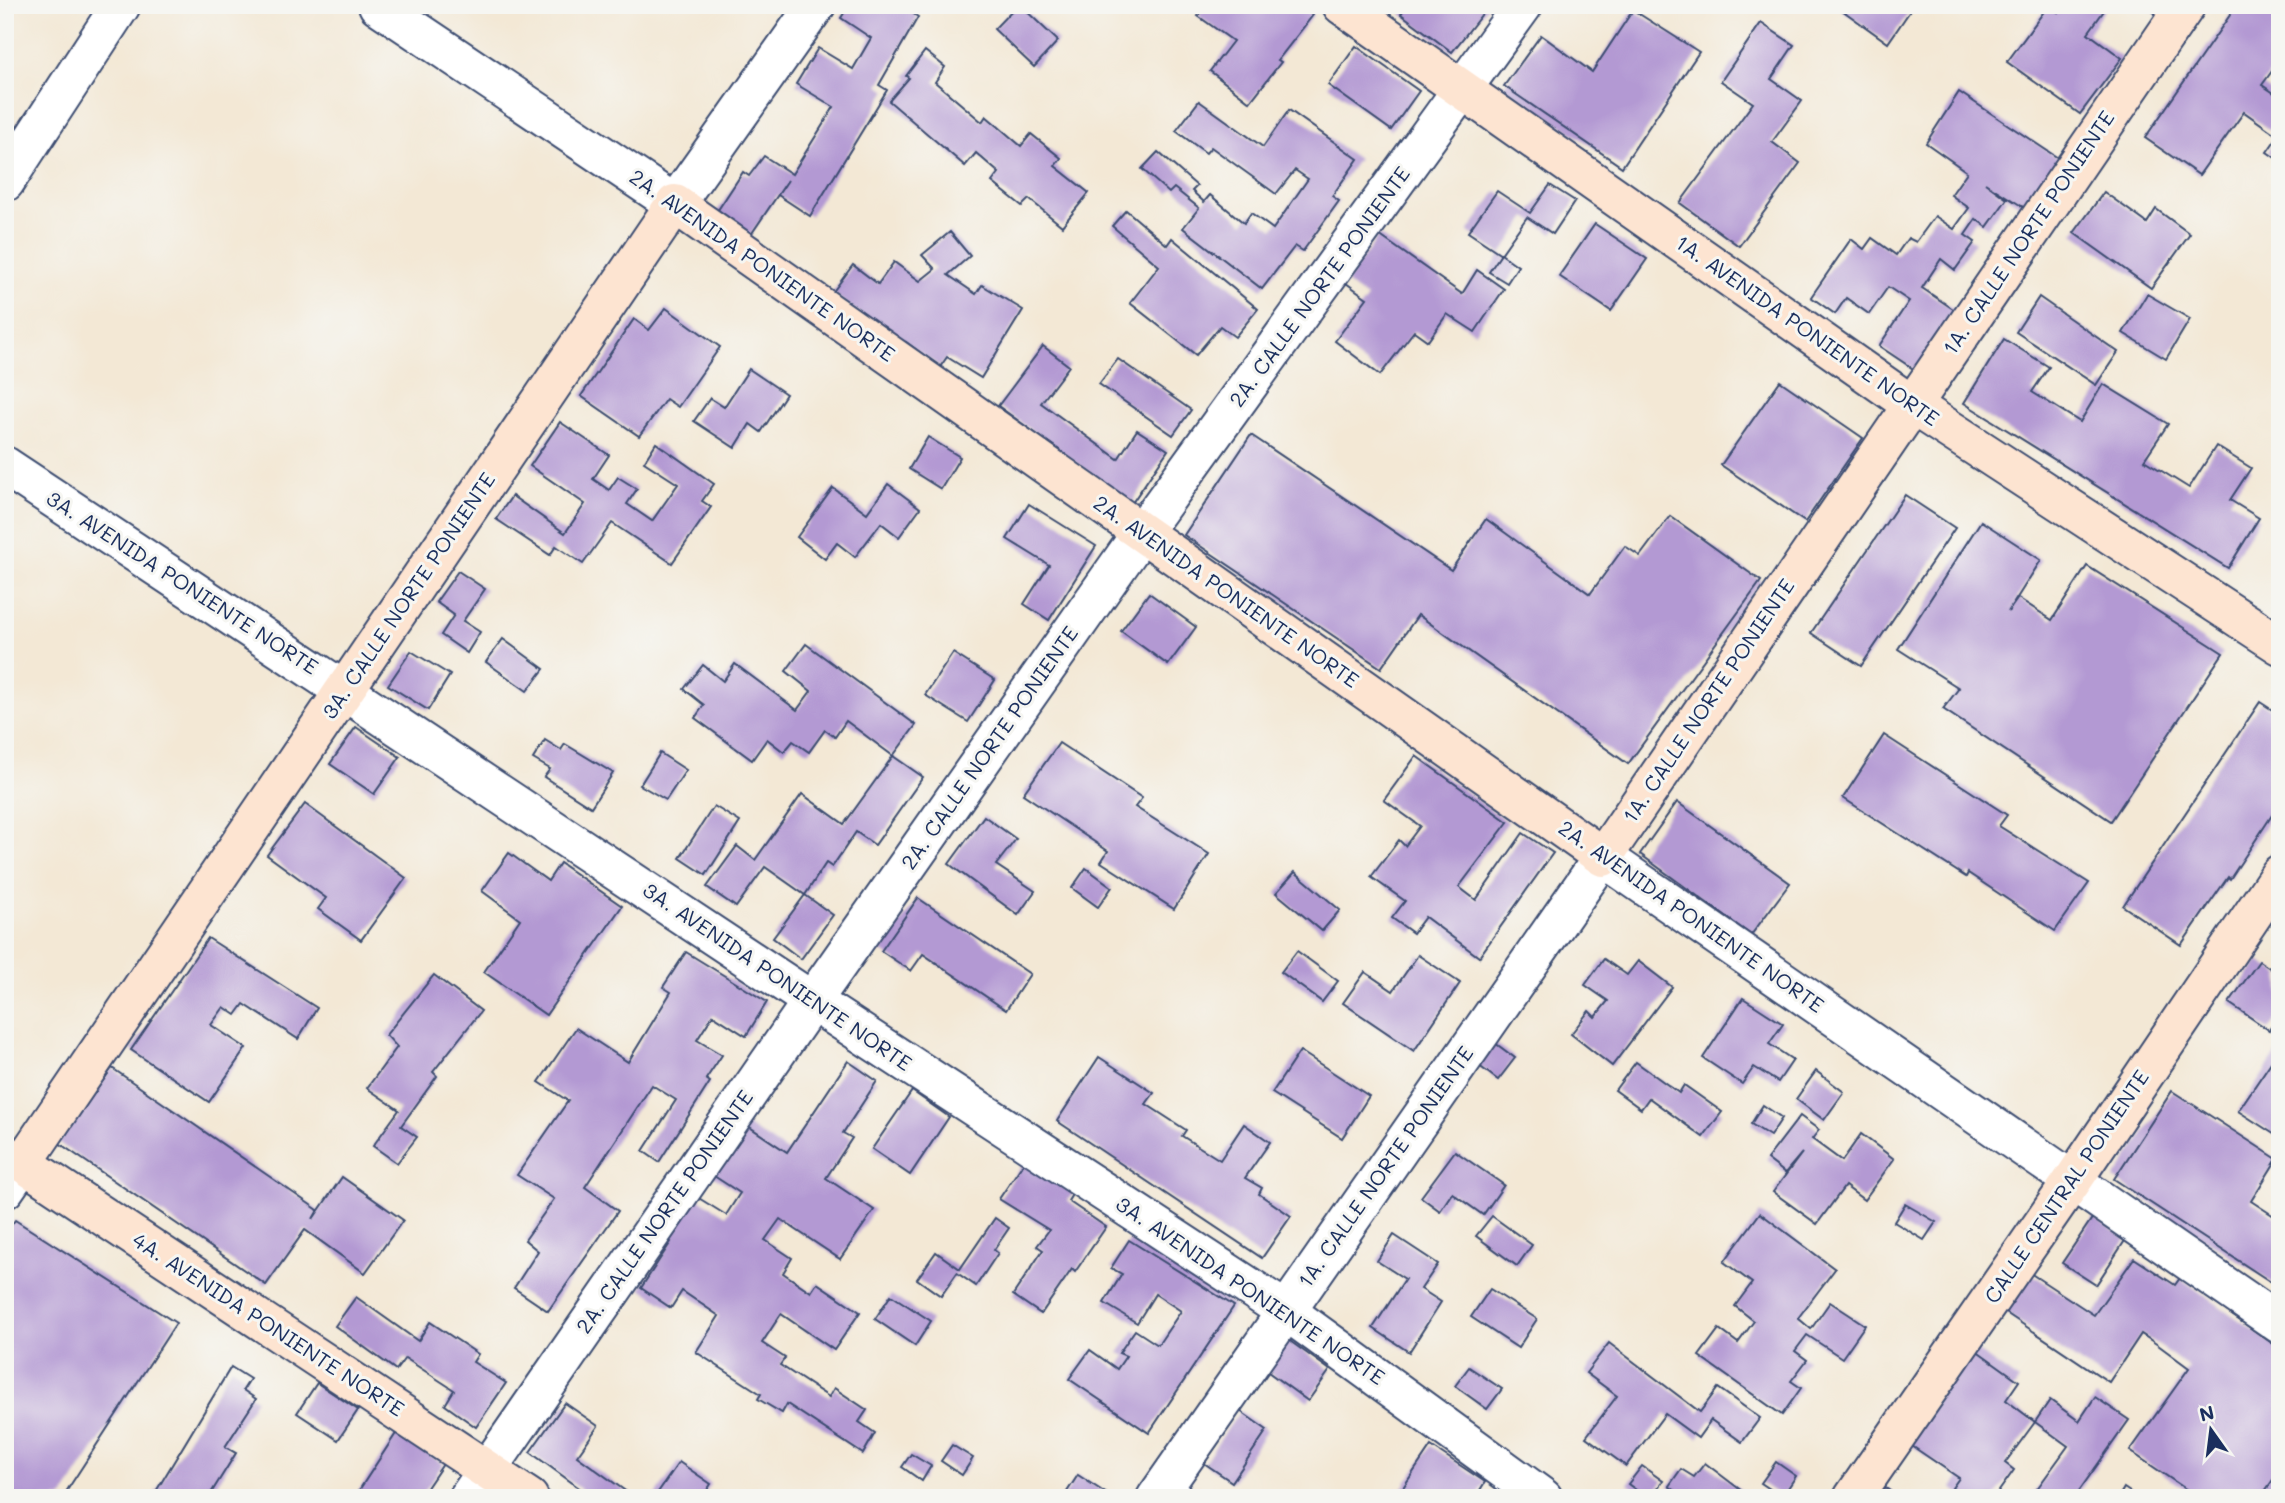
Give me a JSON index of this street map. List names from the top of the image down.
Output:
{
  "streets": {
    "main road": [
      "1A. CALLE NORTE PONIENTE",
      "2A. AVENIDA PONIENTE NORTE",
      "1A. AVENIDA PONIENTE NORTE",
      "3A. CALLE NORTE PONIENTE",
      "CALLE CENTRAL PONIENTE",
      "4A. AVENIDA PONIENTE NORTE"
    ],
    "street": ["2A. CALLE NORTE PONIENTE", "3A. AVENIDA PONIENTE NORTE"]
  },
  "crossings": [
    ["1A. CALLE NORTE PONIENTE", "2A. AVENIDA PONIENTE NORTE"],
    ["1A. CALLE NORTE PONIENTE", "1A. AVENIDA PONIENTE NORTE"],
    ["1A. CALLE NORTE PONIENTE", "3A. AVENIDA PONIENTE NORTE"],
    ["2A. AVENIDA PONIENTE NORTE", "2A. CALLE NORTE PONIENTE"],
    ["2A. AVENIDA PONIENTE NORTE", "3A. CALLE NORTE PONIENTE"],
    ["2A. AVENIDA PONIENTE NORTE", "CALLE CENTRAL PONIENTE"],
    ["2A. CALLE NORTE PONIENTE", "1A. AVENIDA PONIENTE NORTE"],
    ["2A. CALLE NORTE PONIENTE", "3A. AVENIDA PONIENTE NORTE"],
    ["2A. CALLE NORTE PONIENTE", "4A. AVENIDA PONIENTE NORTE"],
    ["3A. AVENIDA PONIENTE NORTE", "3A. CALLE NORTE PONIENTE"],
    ["3A. CALLE NORTE PONIENTE", "4A. AVENIDA PONIENTE NORTE"]
  ],
  "north": "top"
}
